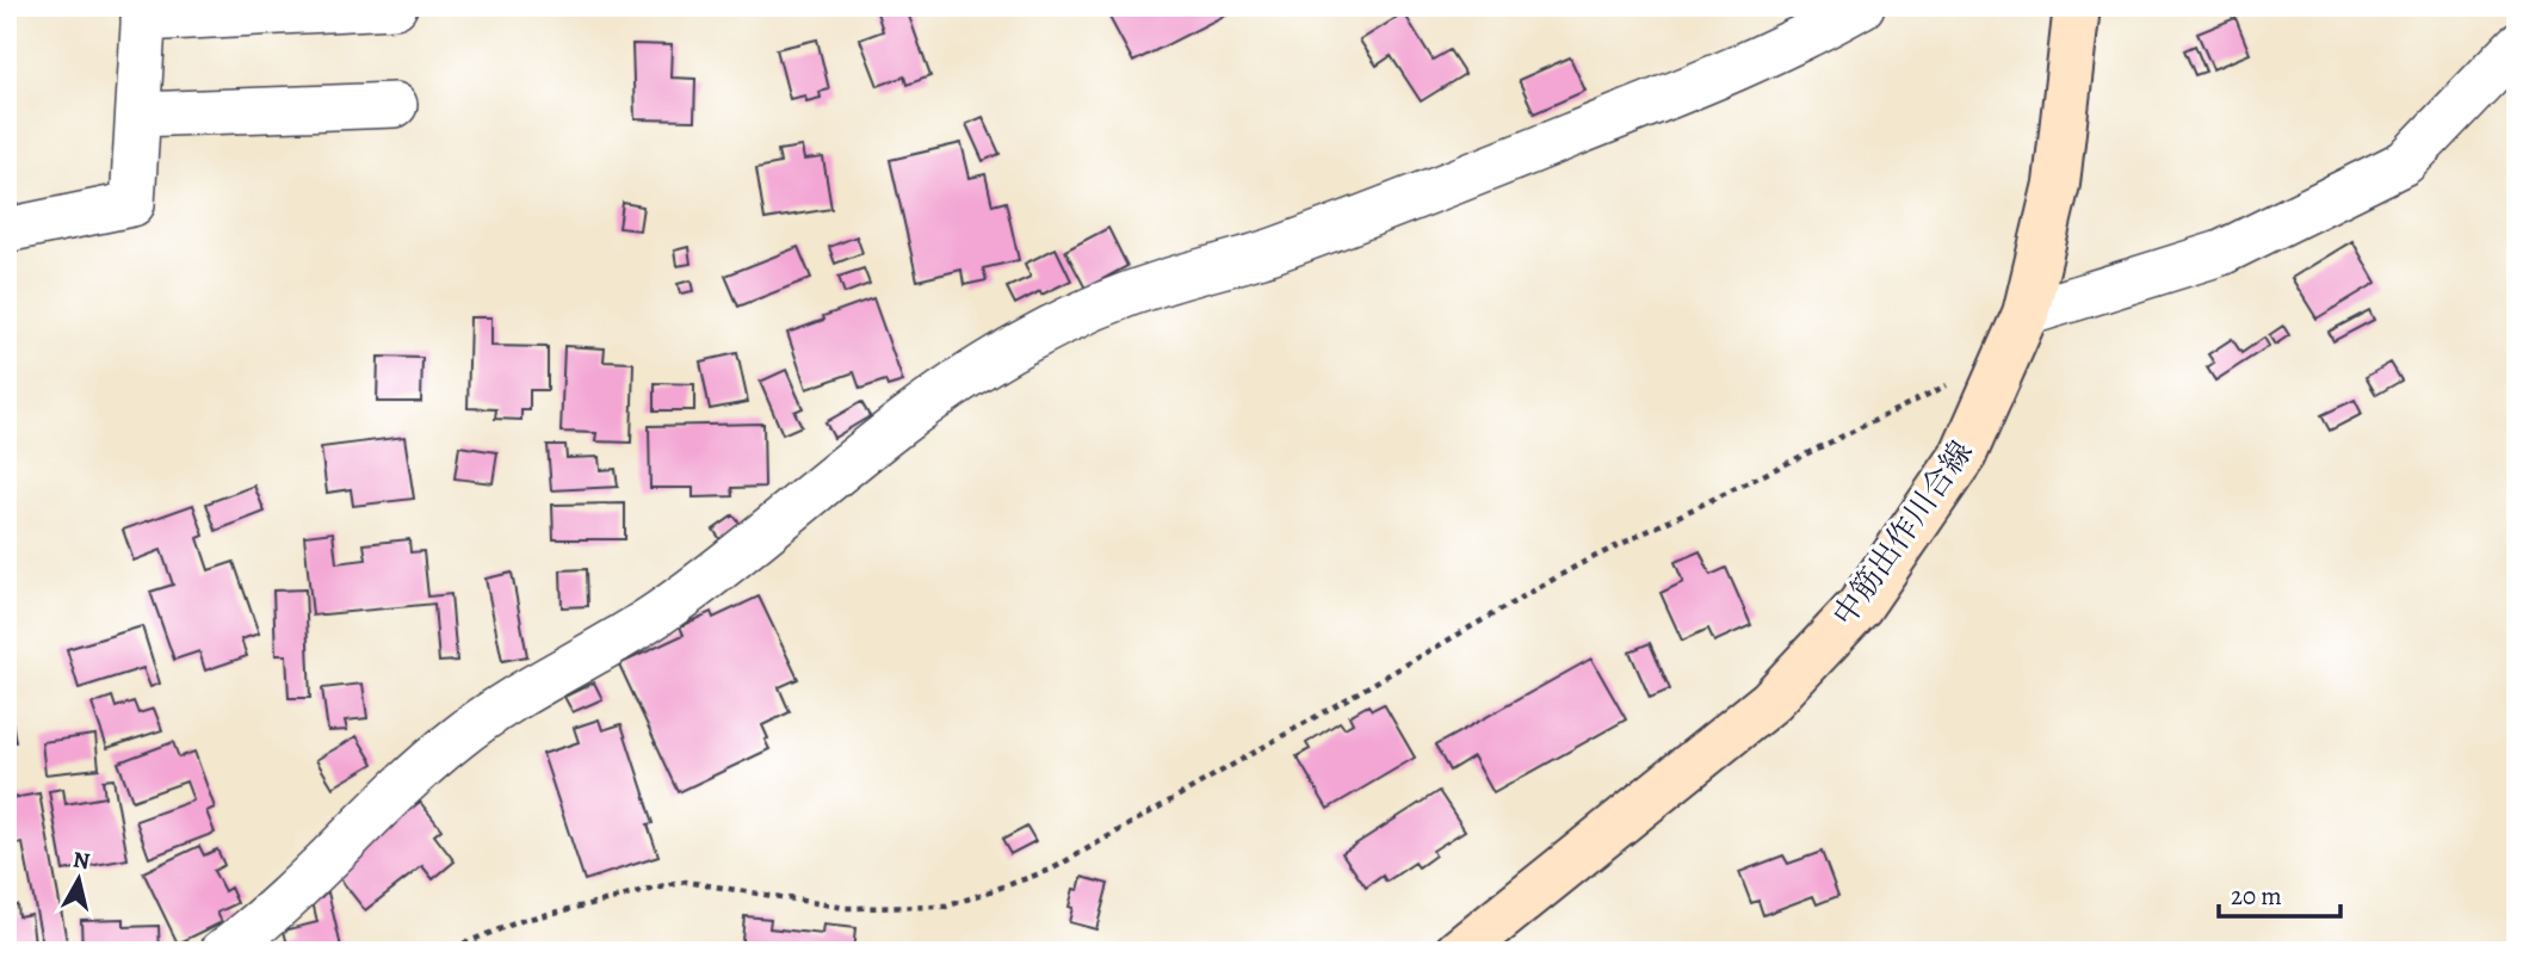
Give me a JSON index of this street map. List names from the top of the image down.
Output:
{
  "streets": {
    "main road": ["中筋出作川合線"]
  },
  "scale_bar": "20 m",
  "north": "top"
}
